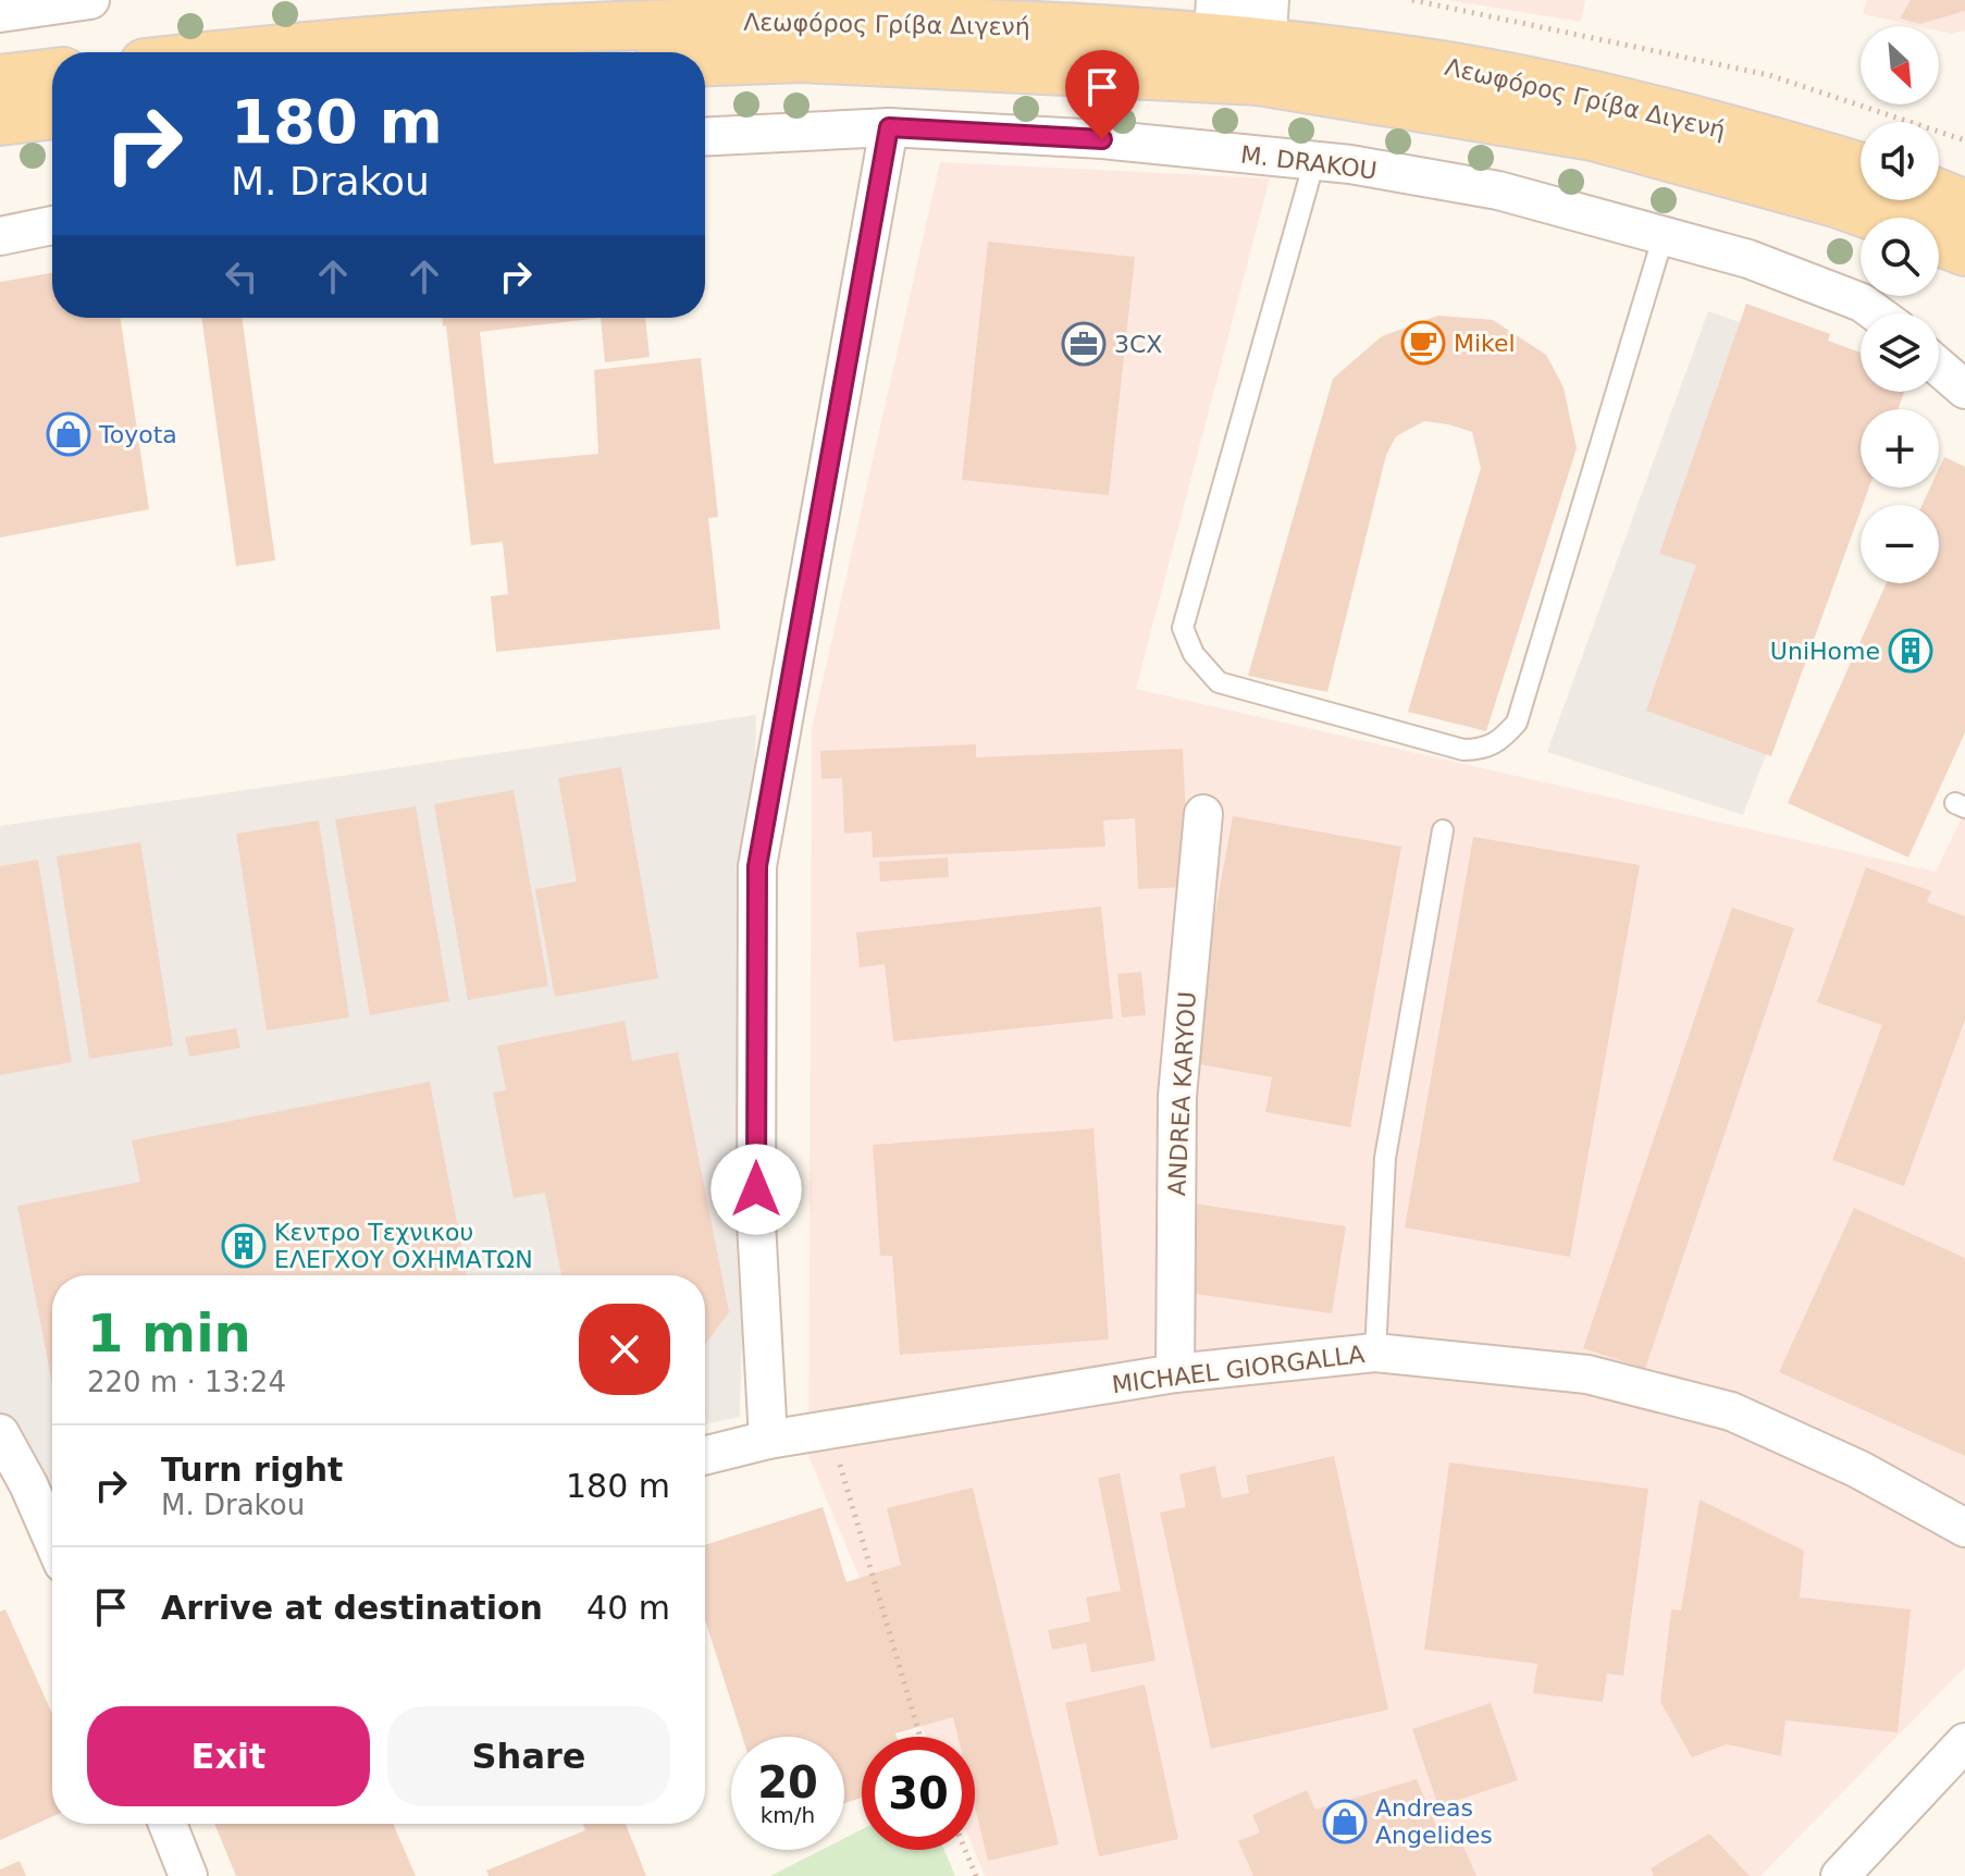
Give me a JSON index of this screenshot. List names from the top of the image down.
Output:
{
  "streets": {
    "main road": ["Λεωφόρος Γρίβα Διγενή"],
    "street": ["M. DRAKOU", "ANDREA KARYOU", "MICHAEL GIORGALLA"]
  },
  "crossings": [
    ["ANDREA KARYOU", "MICHAEL GIORGALLA"]
  ],
  "places": {
    "cafe": ["Mikel"],
    "office": ["3CX"],
    "shop": ["Toyota", "Andreas Angelides"],
    "building": ["UniHome", "Κεντρο Τεχνικου ΕΛΕΓΧΟΥ ΟΧΗΜΑΤΩΝ"]
  },
  "north": "bottom right",
  "page": {
    "map_buttons": ["+", "−"],
    "turn": ["180 m", "M. Drakou"],
    "heading": ["1 min", "220 m · 13:24"],
    "list": [
      {
        "name": "Turn right",
        "note": "M. Drakou",
        "value": "180 m"
      },
      {
        "name": "Arrive at destination",
        "value": "40 m"
      }
    ],
    "buttons": ["Exit", "Share"],
    "speed": "20 km/h",
    "limit": "30"
  }
}
